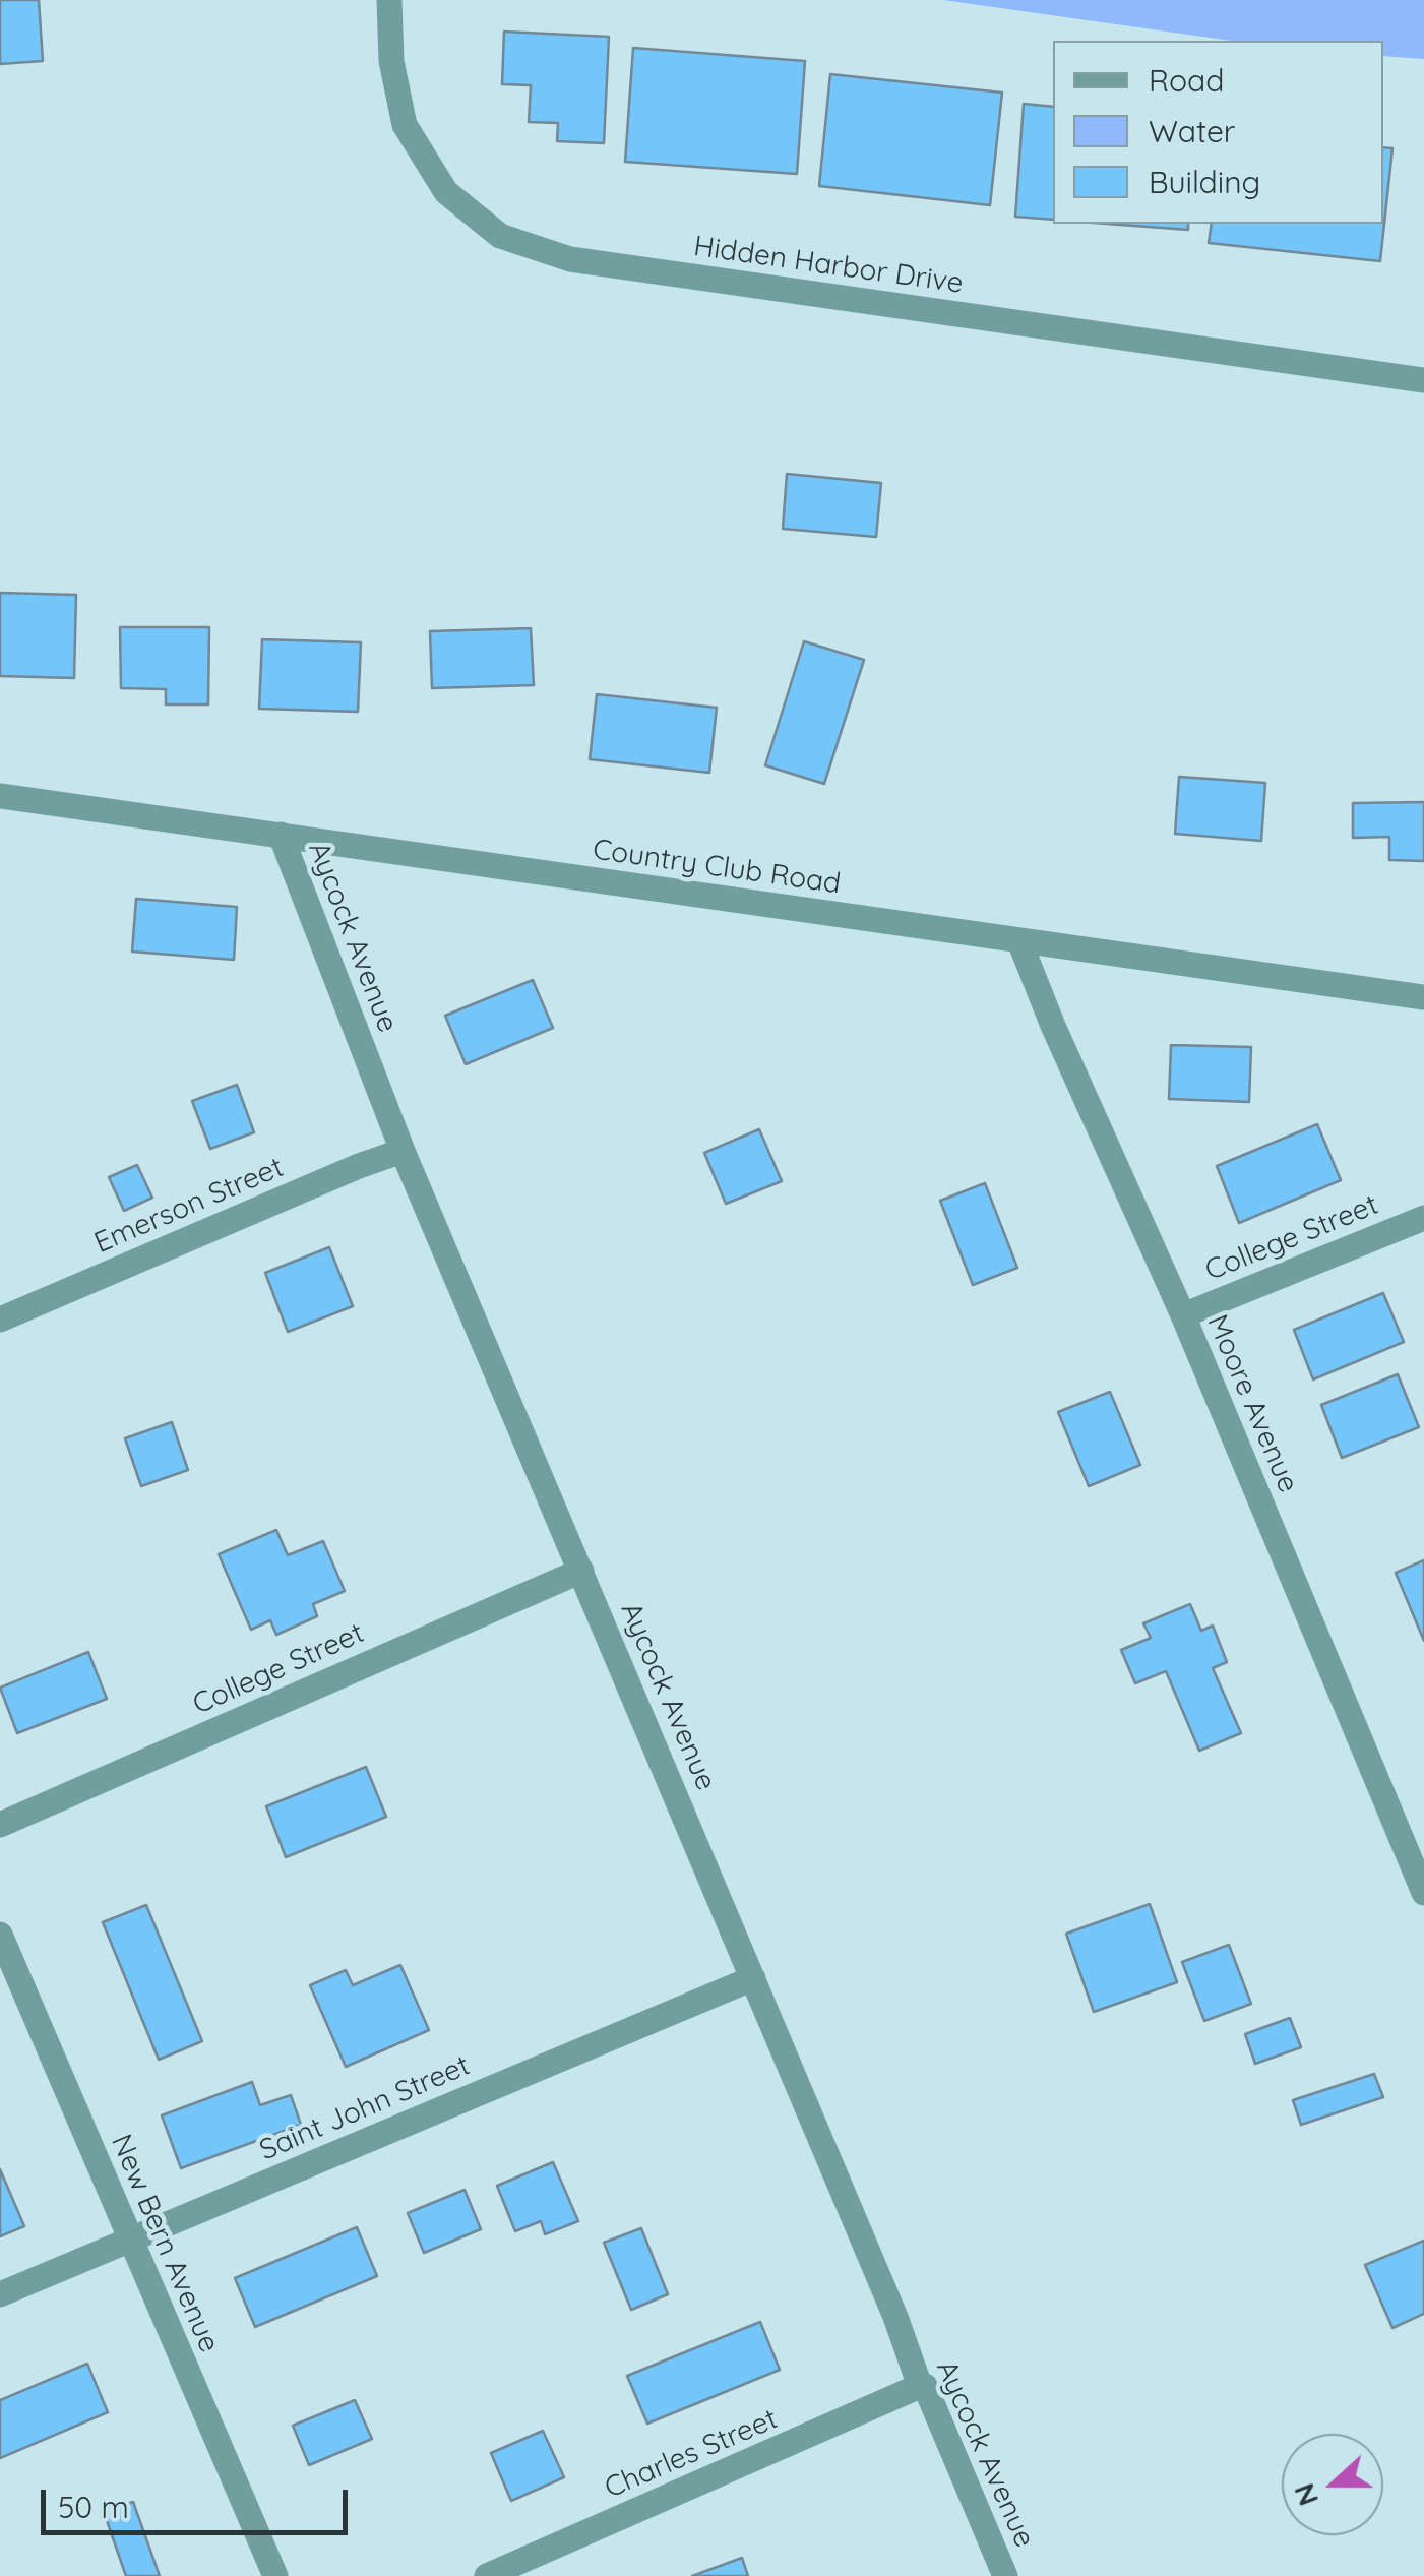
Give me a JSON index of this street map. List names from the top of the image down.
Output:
{
  "streets": {
    "street": [
      "Hidden Harbor Drive",
      "Country Club Road",
      "Aycock Avenue",
      "Emerson Street",
      "College Street",
      "Moore Avenue",
      "Saint John Street",
      "New Bern Avenue",
      "Charles Street"
    ]
  },
  "crossings": [
    ["Country Club Road", "Aycock Avenue"],
    ["Country Club Road", "Moore Avenue"],
    ["Aycock Avenue", "Emerson Street"],
    ["Aycock Avenue", "College Street"],
    ["Aycock Avenue", "Saint John Street"],
    ["Aycock Avenue", "Charles Street"],
    ["College Street", "Moore Avenue"],
    ["Saint John Street", "New Bern Avenue"]
  ],
  "legend": ["Road", "Water", "Building"],
  "scale_bar": "50 m",
  "north": "left"
}
